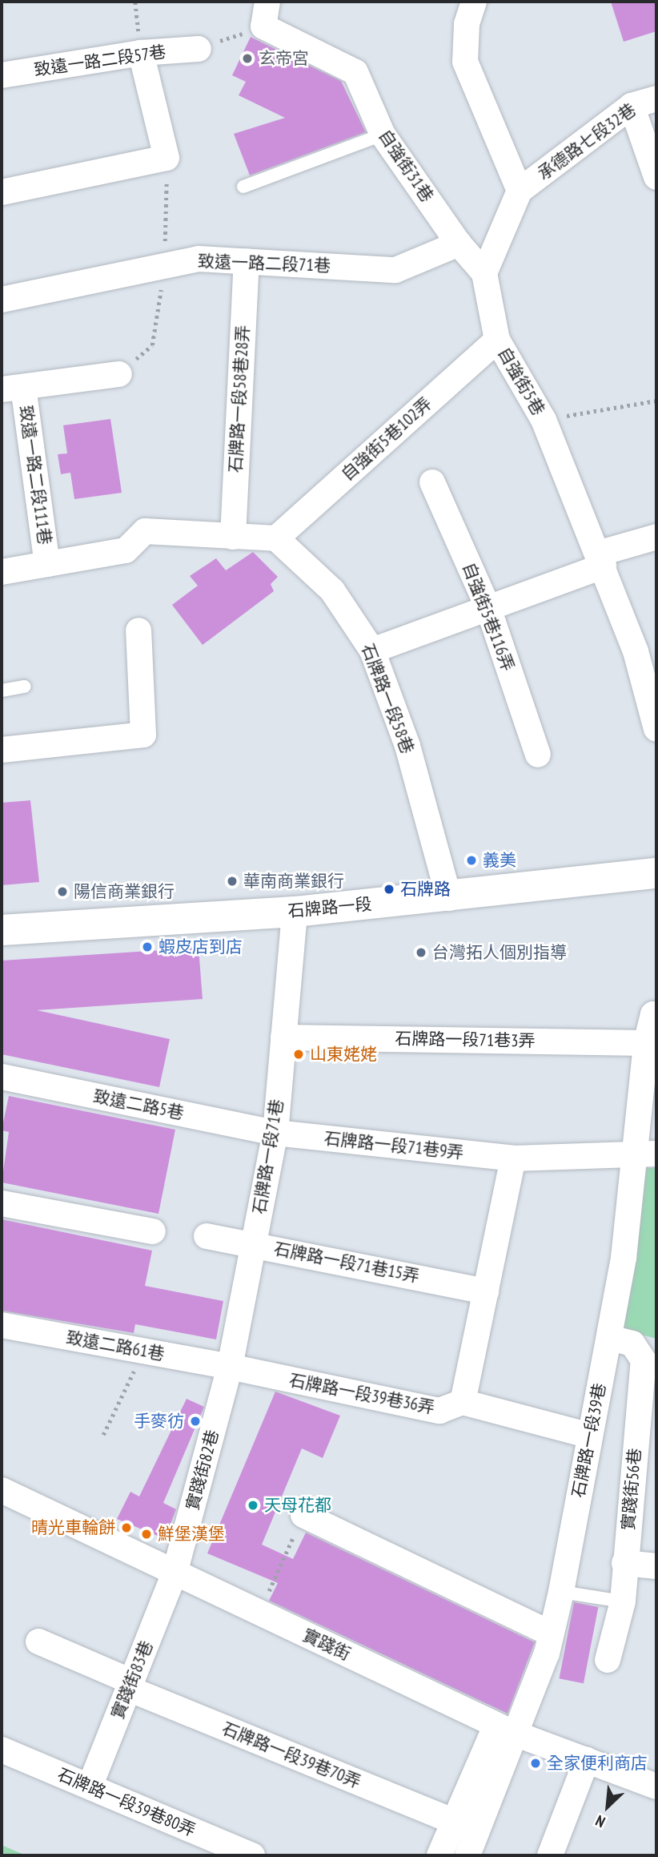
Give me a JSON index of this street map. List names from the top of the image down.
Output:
{
  "streets": {
    "street": [
      "致遠一路二段57巷",
      "承德路七段32巷",
      "自強街31巷",
      "致遠一路二段71巷",
      "自強街5巷",
      "石牌路一段58巷28弄",
      "自強街5巷102弄",
      "致遠一路二段111巷",
      "自強街5巷116弄",
      "石牌路一段58巷",
      "石牌路一段",
      "石牌路一段71巷3弄",
      "致遠二路5巷",
      "石牌路一段71巷9弄",
      "石牌路一段71巷",
      "石牌路一段71巷15弄",
      "致遠二路61巷",
      "石牌路一段39巷36弄",
      "石牌路一段39巷",
      "實踐街82巷",
      "實踐街56巷",
      "實踐街",
      "實踐街83巷",
      "石牌路一段39巷70弄",
      "石牌路一段39巷80弄"
    ]
  },
  "crossings": [
    ["自強街31巷", "致遠一路二段71巷"],
    ["自強街31巷", "自強街5巷"],
    ["致遠一路二段71巷", "石牌路一段58巷28弄"],
    ["自強街5巷", "自強街5巷102弄"],
    ["石牌路一段58巷28弄", "致遠一路二段111巷"],
    ["自強街5巷102弄", "石牌路一段58巷"],
    ["石牌路一段58巷", "石牌路一段"],
    ["石牌路一段", "石牌路一段71巷"],
    ["石牌路一段71巷3弄", "石牌路一段71巷"],
    ["石牌路一段71巷3弄", "石牌路一段39巷"],
    ["致遠二路5巷", "石牌路一段71巷9弄"],
    ["致遠二路5巷", "石牌路一段71巷"],
    ["石牌路一段71巷9弄", "石牌路一段71巷"],
    ["石牌路一段71巷9弄", "石牌路一段39巷"],
    ["石牌路一段71巷", "石牌路一段71巷15弄"],
    ["石牌路一段71巷", "致遠二路61巷"],
    ["石牌路一段71巷", "石牌路一段39巷36弄"],
    ["石牌路一段71巷", "實踐街82巷"],
    ["致遠二路61巷", "石牌路一段39巷36弄"],
    ["致遠二路61巷", "實踐街82巷"],
    ["石牌路一段39巷36弄", "實踐街82巷"],
    ["石牌路一段39巷", "實踐街56巷"],
    ["石牌路一段39巷", "實踐街"],
    ["實踐街82巷", "實踐街"],
    ["實踐街82巷", "實踐街83巷"],
    ["實踐街", "實踐街83巷"],
    ["實踐街83巷", "石牌路一段39巷70弄"],
    ["實踐街83巷", "石牌路一段39巷80弄"]
  ],
  "places": [
    "玄帝宮",
    "義美",
    "華南商業銀行",
    "石牌路",
    "陽信商業銀行",
    "蝦皮店到店",
    "台灣拓人個別指導",
    "山東姥姥",
    "手麥彷",
    "天母花都",
    "晴光車輪餅",
    "鮮堡漢堡",
    "全家便利商店"
  ],
  "north": "bottom left"
}
